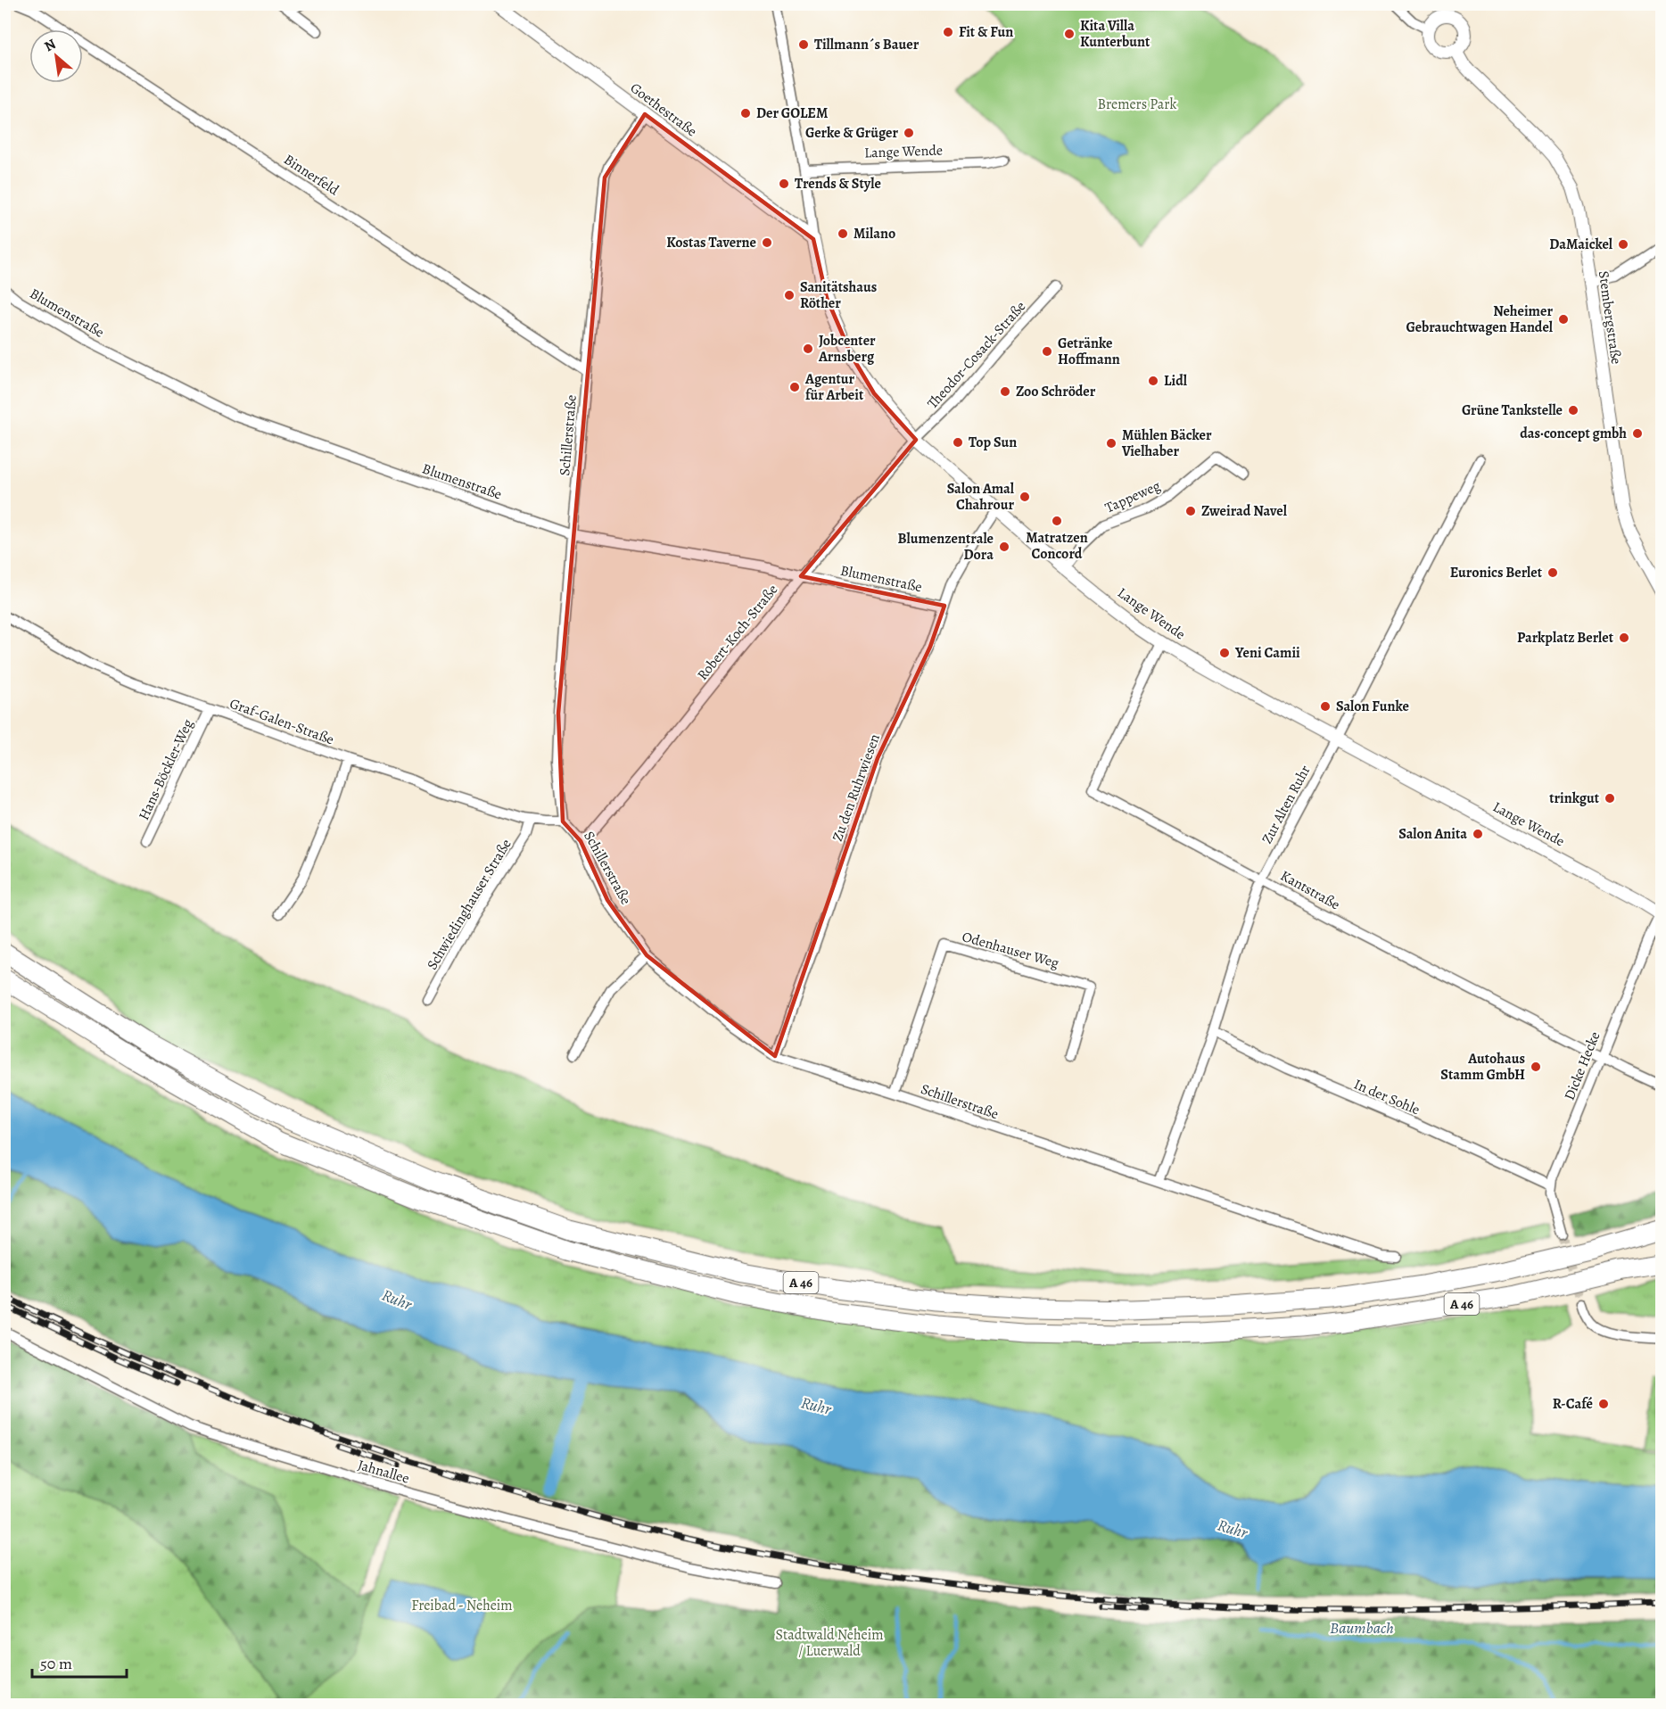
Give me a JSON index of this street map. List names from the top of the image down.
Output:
{
  "streets": {
    "highway": ["A 46"],
    "street": [
      "Goethestraße",
      "Lange Wende",
      "Binnerfeld",
      "Blumenstraße",
      "Stembergstraße",
      "Theodor-Cosack-Straße",
      "Schillerstraße",
      "Tappeweg",
      "Robert-Koch-Straße",
      "Graf-Galen-Straße",
      "Hans-Böckler-Weg",
      "Zu den Ruhrwiesen",
      "Zur Alten Ruhr",
      "Kantstraße",
      "Schwiedinghauser Straße",
      "Odenhauser Weg",
      "Dicke Hecke",
      "In der Sohle",
      "Jahnallee"
    ]
  },
  "crossings": [
    ["Goethestraße", "Lange Wende"],
    ["Goethestraße", "Schillerstraße"],
    ["Lange Wende", "Theodor-Cosack-Straße"],
    ["Lange Wende", "Tappeweg"],
    ["Lange Wende", "Robert-Koch-Straße"],
    ["Lange Wende", "Zu den Ruhrwiesen"],
    ["Lange Wende", "Zur Alten Ruhr"],
    ["Lange Wende", "Kantstraße"],
    ["Lange Wende", "Dicke Hecke"],
    ["Binnerfeld", "Schillerstraße"],
    ["Blumenstraße", "Schillerstraße"],
    ["Blumenstraße", "Robert-Koch-Straße"],
    ["Blumenstraße", "Zu den Ruhrwiesen"],
    ["Theodor-Cosack-Straße", "Robert-Koch-Straße"],
    ["Schillerstraße", "Robert-Koch-Straße"],
    ["Schillerstraße", "Graf-Galen-Straße"],
    ["Schillerstraße", "Zu den Ruhrwiesen"],
    ["Schillerstraße", "Zur Alten Ruhr"],
    ["Schillerstraße", "Odenhauser Weg"],
    ["Graf-Galen-Straße", "Hans-Böckler-Weg"],
    ["Graf-Galen-Straße", "Schwiedinghauser Straße"],
    ["Zur Alten Ruhr", "Kantstraße"],
    ["Zur Alten Ruhr", "In der Sohle"],
    ["Kantstraße", "Dicke Hecke"],
    ["Dicke Hecke", "In der Sohle"]
  ],
  "water": ["Ruhr", "Baumbach"],
  "parks": ["Bremers Park", "Freibad - Neheim", "Stadtwald Neheim / Luerwald"],
  "places": [
    "Fit & Fun",
    "Kita Villa Kunterbunt",
    "Tillmann´s Bauer",
    "Der GOLEM",
    "Gerke & Grüger",
    "Trends & Style",
    "Milano",
    "Kostas Taverne",
    "DaMaickel",
    "Sanitätshaus Röther",
    "Neheimer Gebrauchtwagen Handel",
    "Jobcenter Arnsberg",
    "Getränke Hoffmann",
    "Lidl",
    "Agentur für Arbeit",
    "Zoo Schröder",
    "Grüne Tankstelle",
    "das·concept gmbh",
    "Top Sun",
    "Mühlen Bäcker Vielhaber",
    "Salon Amal Chahrour",
    "Zweirad Navel",
    "Matratzen Concord",
    "Blumenzentrale Dora",
    "Euronics Berlet",
    "Parkplatz Berlet",
    "Yeni Camii",
    "Salon Funke",
    "trinkgut",
    "Salon Anita",
    "Autohaus Stamm GmbH",
    "R-Café"
  ],
  "scale_bar": "50 m",
  "north": "top left"
}
